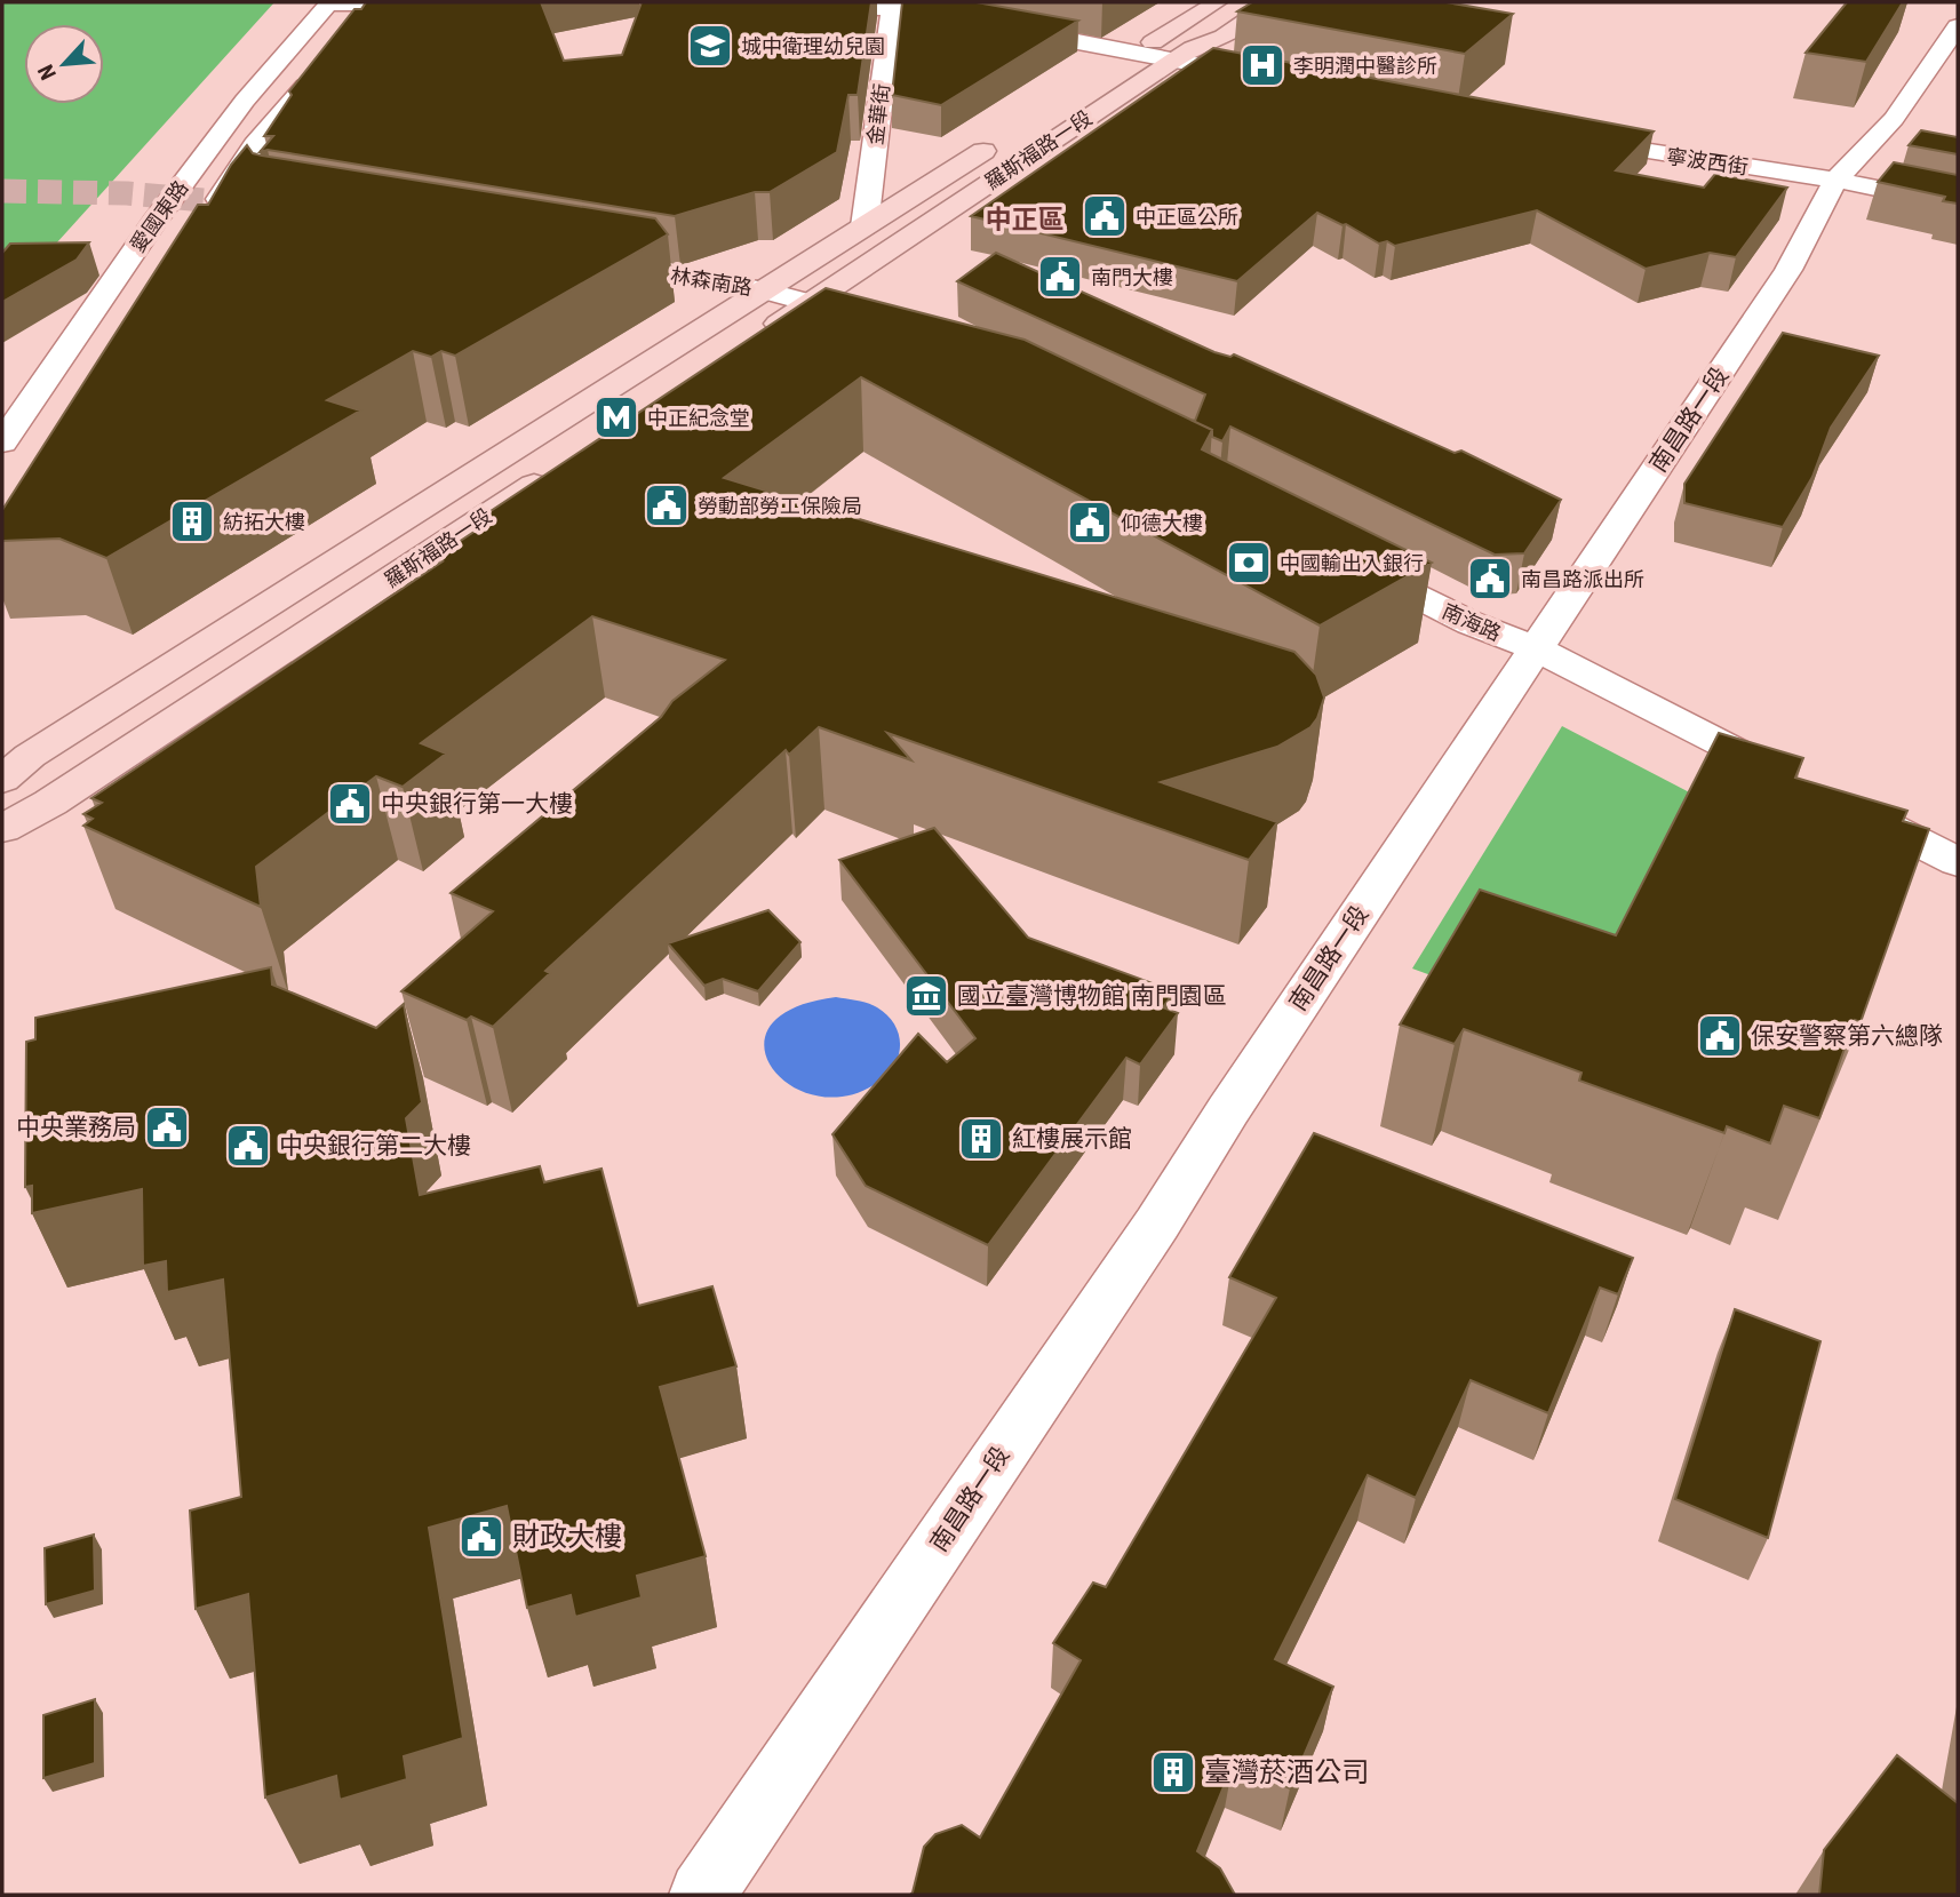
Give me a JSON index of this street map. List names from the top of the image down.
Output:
{
  "streets": {
    "main road": ["羅斯福路一段"],
    "street": [
      "金華街",
      "寧波西街",
      "愛國東路",
      "林森南路",
      "南昌路一段",
      "南海路"
    ]
  },
  "crossings": [
    ["金華街", "羅斯福路一段"],
    ["羅斯福路一段", "林森南路"],
    ["寧波西街", "南昌路一段"],
    ["南昌路一段", "南海路"]
  ],
  "districts": ["中正區"],
  "places": {
    "school or university": ["城中衛理幼兒園"],
    "hospital": ["李明潤中醫診所"],
    "public building": [
      "中正區公所",
      "南門大樓",
      "勞動部勞工保險局",
      "仰德大樓",
      "南昌路派出所",
      "中央銀行第一大樓",
      "保安警察第六總隊",
      "中央業務局",
      "中央銀行第二大樓",
      "財政大樓"
    ],
    "metro station": ["中正紀念堂"],
    "building": ["紡拓大樓", "紅樓展示館", "臺灣菸酒公司"],
    "bank": ["中國輸出入銀行"],
    "museum": ["國立臺灣博物館 南門園區"]
  },
  "north": "bottom left"
}
